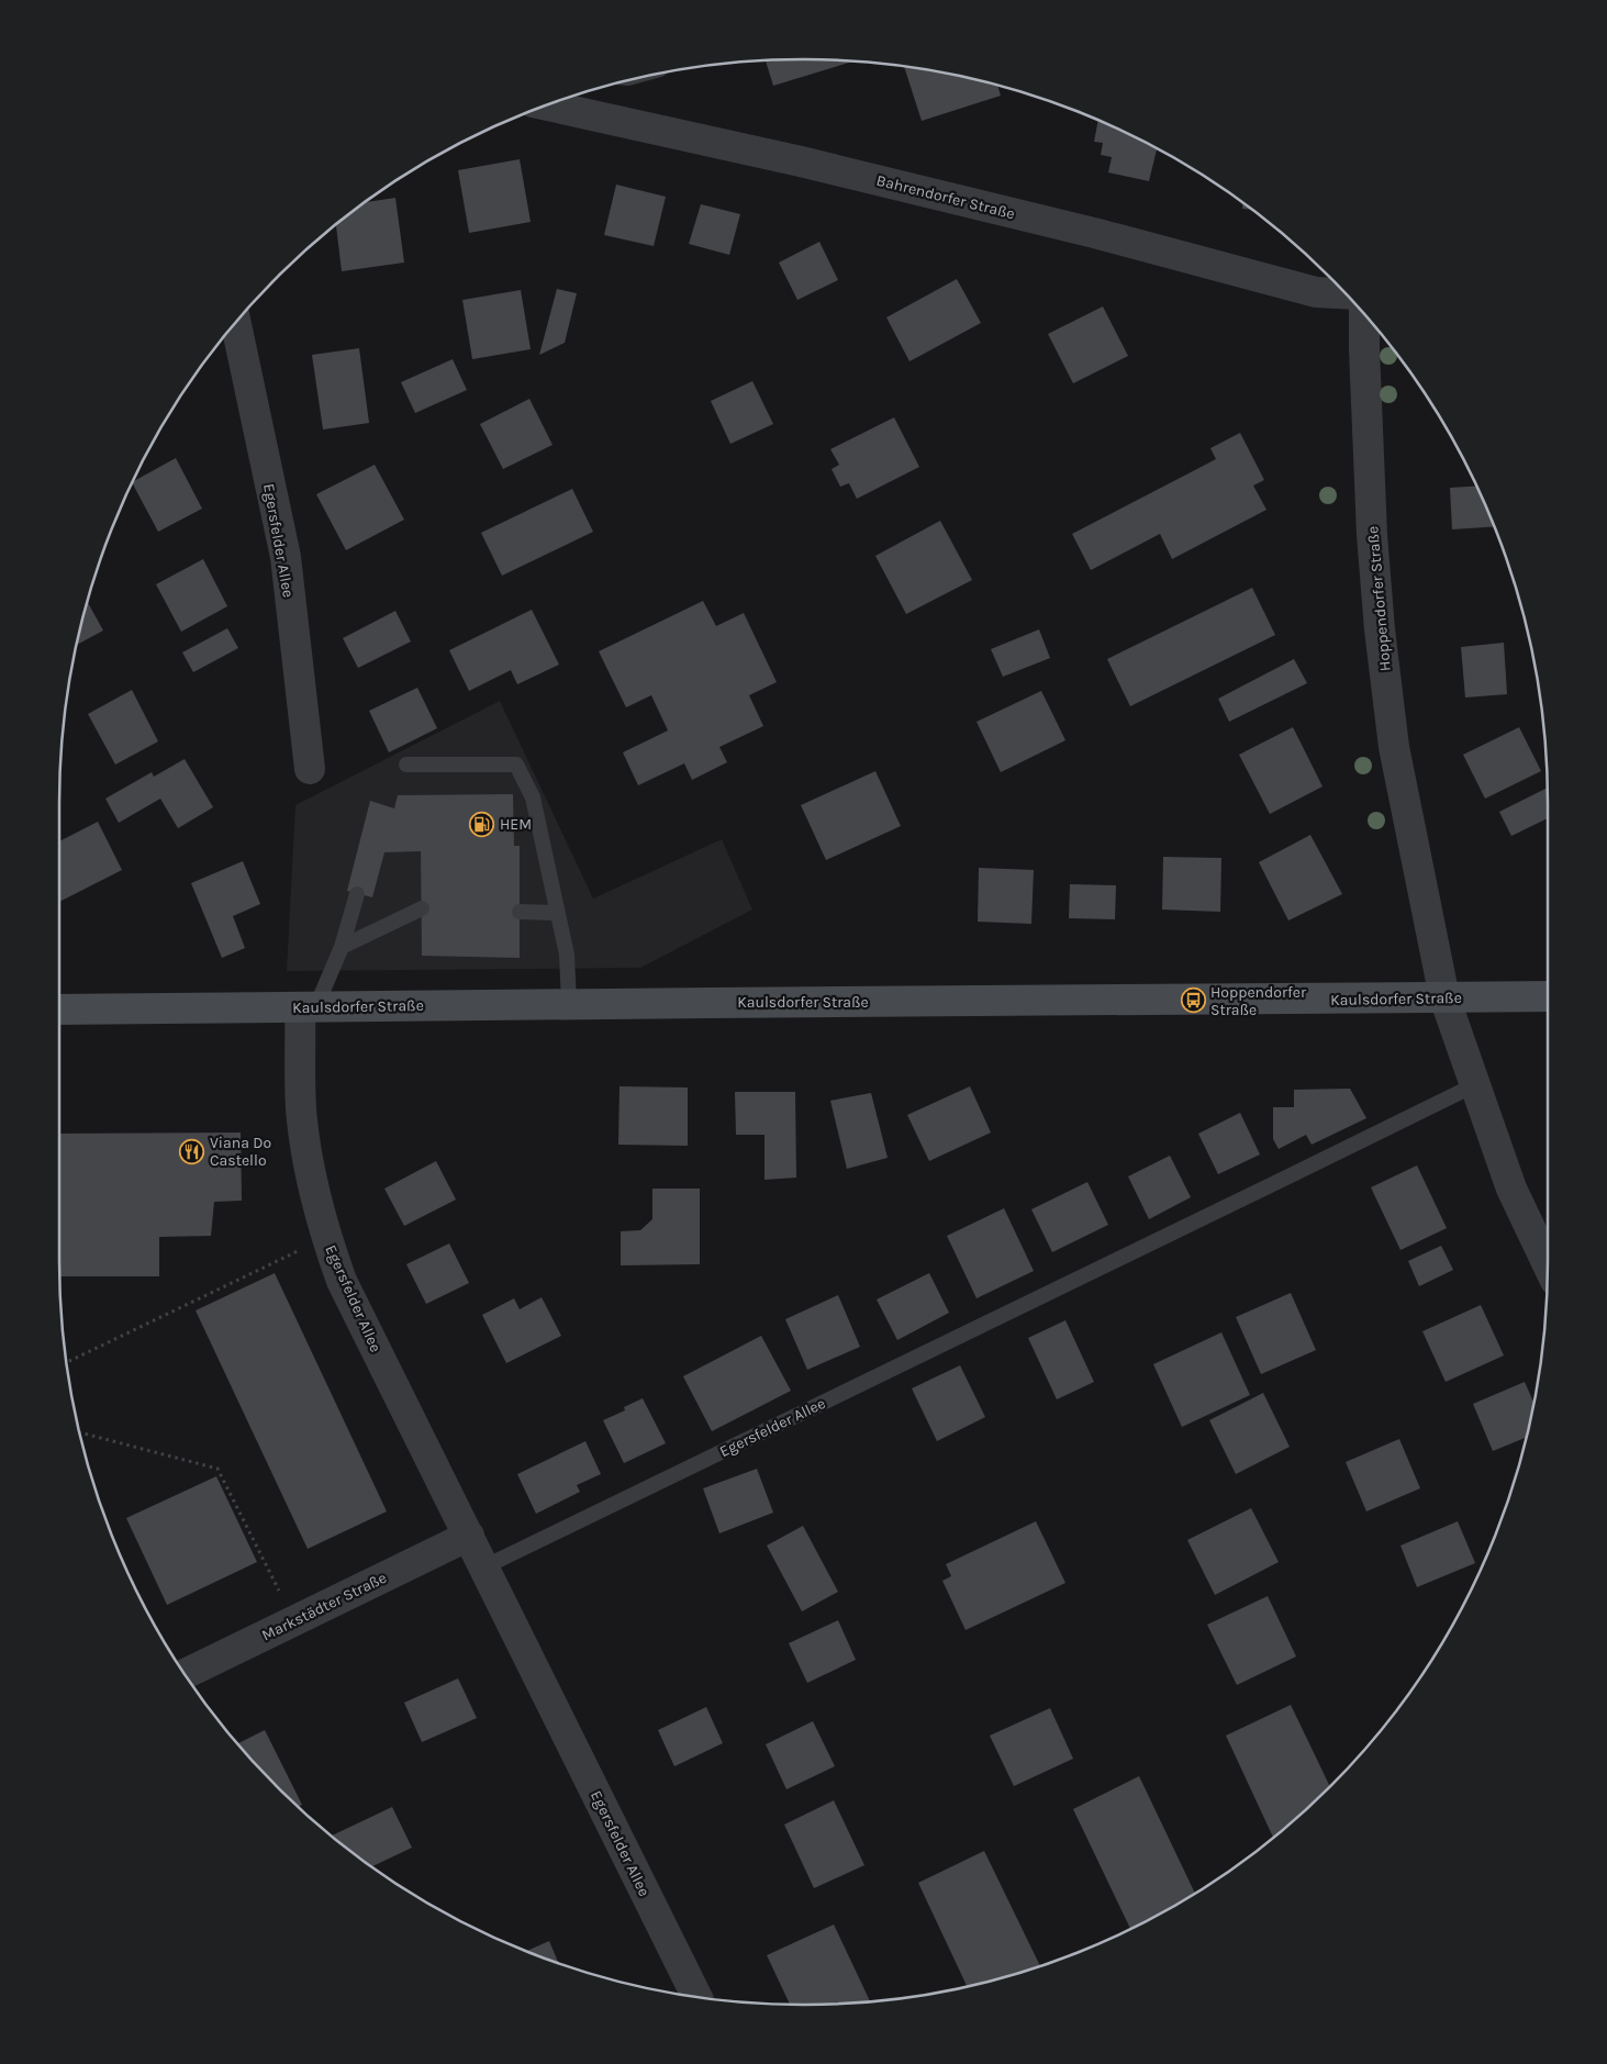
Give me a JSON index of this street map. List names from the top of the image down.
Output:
{
  "streets": {
    "main road": ["Kaulsdorfer Straße"],
    "street": [
      "Bahrendorfer Straße",
      "Egersfelder Allee",
      "Hoppendorfer Straße",
      "Markstädter Straße"
    ]
  },
  "crossings": [
    ["Egersfelder Allee", "Hoppendorfer Straße"],
    ["Egersfelder Allee", "Kaulsdorfer Straße"],
    ["Egersfelder Allee", "Markstädter Straße"],
    ["Hoppendorfer Straße", "Kaulsdorfer Straße"]
  ],
  "places": {
    "fuel station": ["HEM"],
    "bus stop": ["Hoppendorfer Straße"],
    "restaurant": ["Viana Do Castello"]
  }
}
